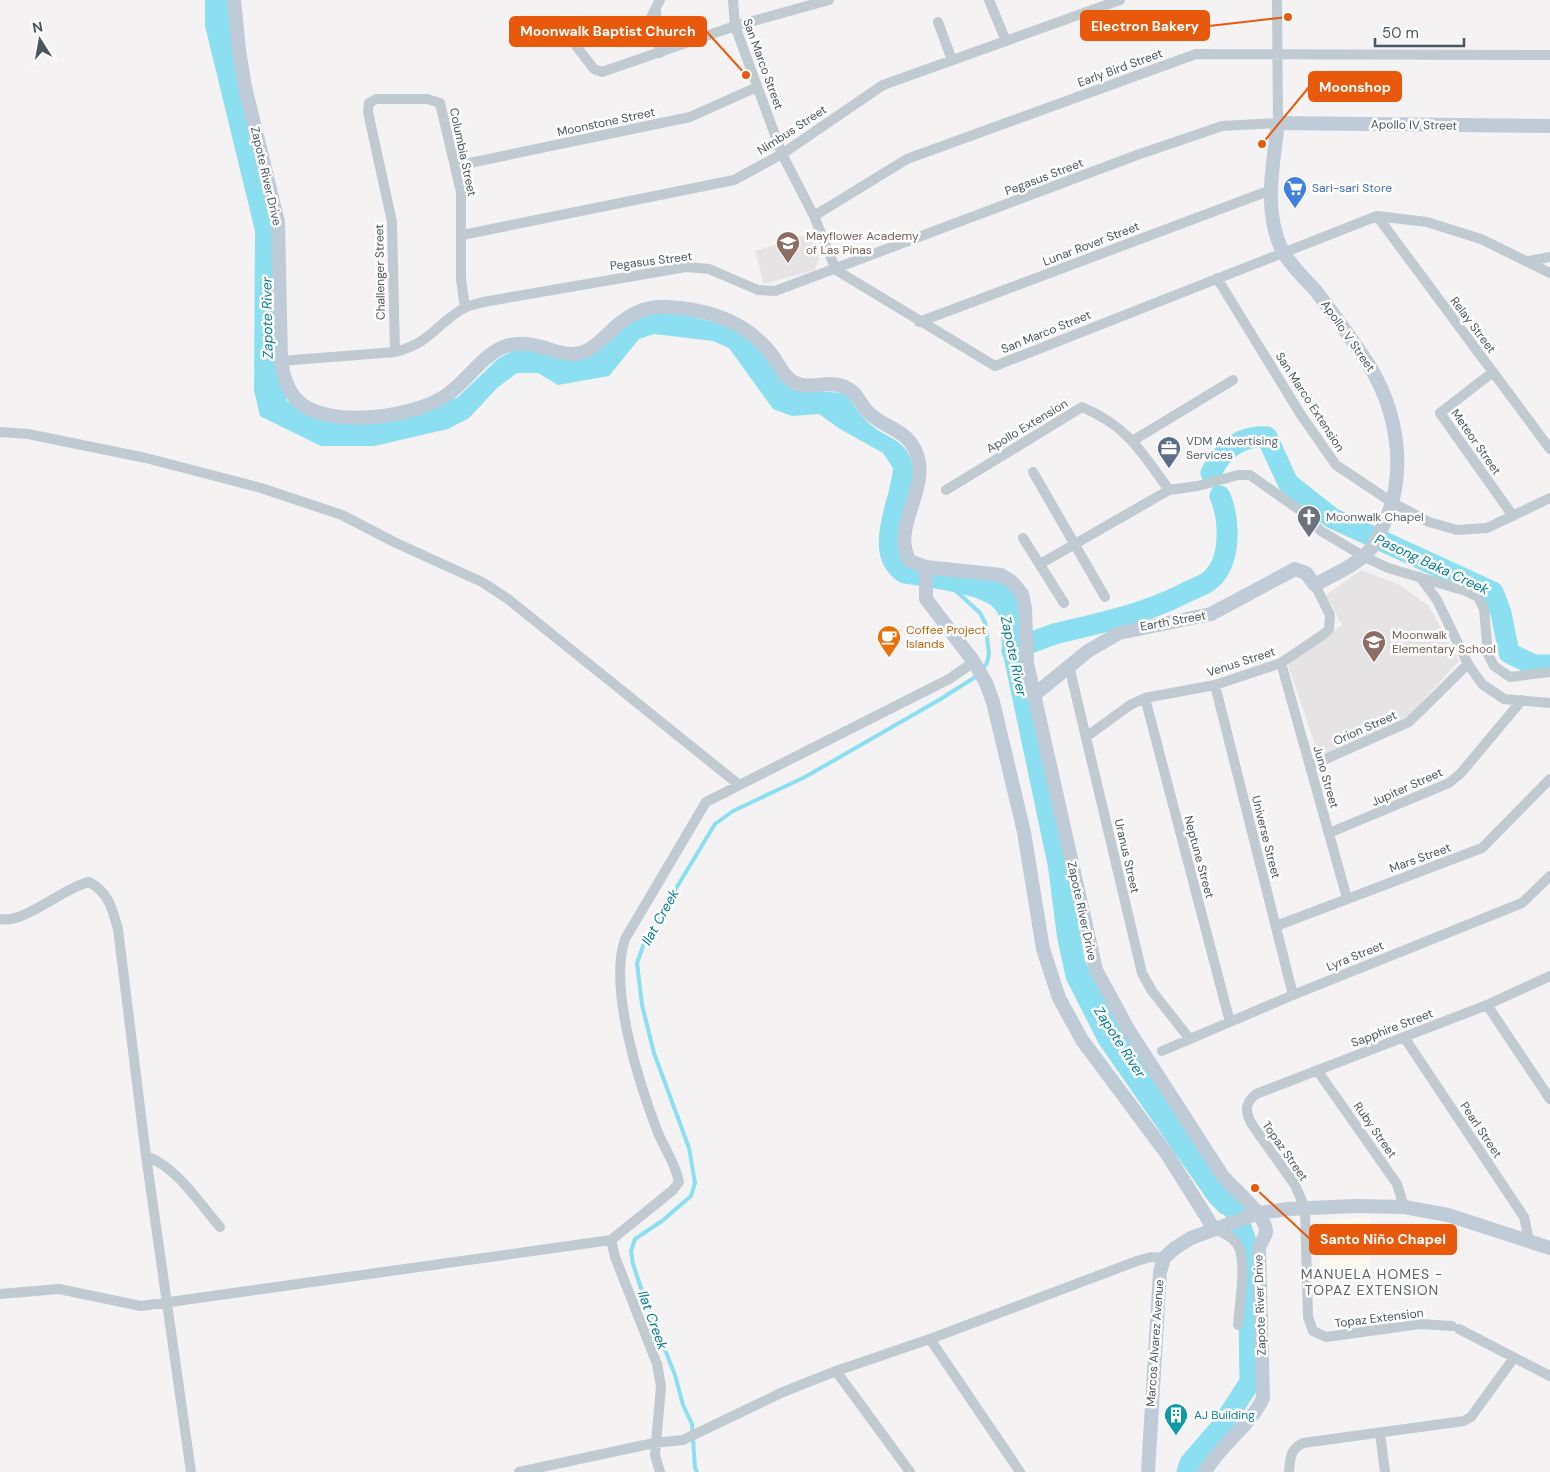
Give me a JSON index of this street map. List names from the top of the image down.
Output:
{
  "streets": {
    "main road": [
      "Apollo IV Street",
      "Zapote River Drive",
      "Apollo V Street",
      "Earth Street",
      "Marcos Alvarez Avenue"
    ],
    "street": [
      "San Marco Street",
      "Early Bird Street",
      "Moonstone Street",
      "Nimbus Street",
      "Columbia Street",
      "Pegasus Street",
      "Lunar Rover Street",
      "Challenger Street",
      "Relay Street",
      "San Marco Extension",
      "Apollo Extension",
      "Meteor Street",
      "Venus Street",
      "Orion Street",
      "Juno Street",
      "Jupiter Street",
      "Universe Street",
      "Uranus Street",
      "Neptune Street",
      "Mars Street",
      "Lyra Street",
      "Sapphire Street",
      "Ruby Street",
      "Pearl Street",
      "Topaz Street",
      "Topaz Extension"
    ]
  },
  "crossings": [
    ["San Marco Street", "Early Bird Street"],
    ["San Marco Street", "Moonstone Street"],
    ["San Marco Street", "Nimbus Street"],
    ["San Marco Street", "Pegasus Street"],
    ["San Marco Street", "Lunar Rover Street"],
    ["San Marco Street", "Relay Street"],
    ["San Marco Street", "Apollo V Street"],
    ["San Marco Street", "San Marco Extension"],
    ["Moonstone Street", "Columbia Street"],
    ["Apollo IV Street", "Pegasus Street"],
    ["Apollo IV Street", "Apollo V Street"],
    ["Nimbus Street", "Columbia Street"],
    ["Columbia Street", "Pegasus Street"],
    ["Columbia Street", "Challenger Street"],
    ["Zapote River Drive", "Pegasus Street"],
    ["Zapote River Drive", "Earth Street"],
    ["Pegasus Street", "Challenger Street"],
    ["Pegasus Street", "Apollo V Street"],
    ["Lunar Rover Street", "Apollo V Street"],
    ["Relay Street", "Meteor Street"],
    ["Apollo V Street", "San Marco Extension"],
    ["San Marco Extension", "Meteor Street"],
    ["Earth Street", "Venus Street"],
    ["Earth Street", "Uranus Street"],
    ["Venus Street", "Juno Street"],
    ["Venus Street", "Universe Street"],
    ["Venus Street", "Uranus Street"],
    ["Venus Street", "Neptune Street"],
    ["Orion Street", "Juno Street"],
    ["Juno Street", "Jupiter Street"],
    ["Juno Street", "Mars Street"],
    ["Universe Street", "Mars Street"],
    ["Universe Street", "Lyra Street"],
    ["Uranus Street", "Lyra Street"],
    ["Neptune Street", "Lyra Street"],
    ["Sapphire Street", "Ruby Street"],
    ["Sapphire Street", "Pearl Street"],
    ["Sapphire Street", "Topaz Street"],
    ["Topaz Street", "Topaz Extension"]
  ],
  "districts": ["MANUELA HOMES - TOPAZ EXTENSION"],
  "water": ["Zapote River", "Pasong Baka Creek", "Ilat Creek"],
  "places": {
    "other": [
      "Electron Bakery",
      "Moonwalk Baptist Church",
      "Moonshop",
      "Santo Niño Chapel"
    ],
    "supermarket": ["Sari-sari Store"],
    "school or university": ["Mayflower Academy of Las Pinas", "Moonwalk Elementary School"],
    "office": ["VDM Advertising Services"],
    "church": ["Moonwalk Chapel"],
    "cafe": ["Coffee Project Islands"],
    "building": ["AJ Building"]
  },
  "scale_bar": "50 m",
  "north": "top"
}
